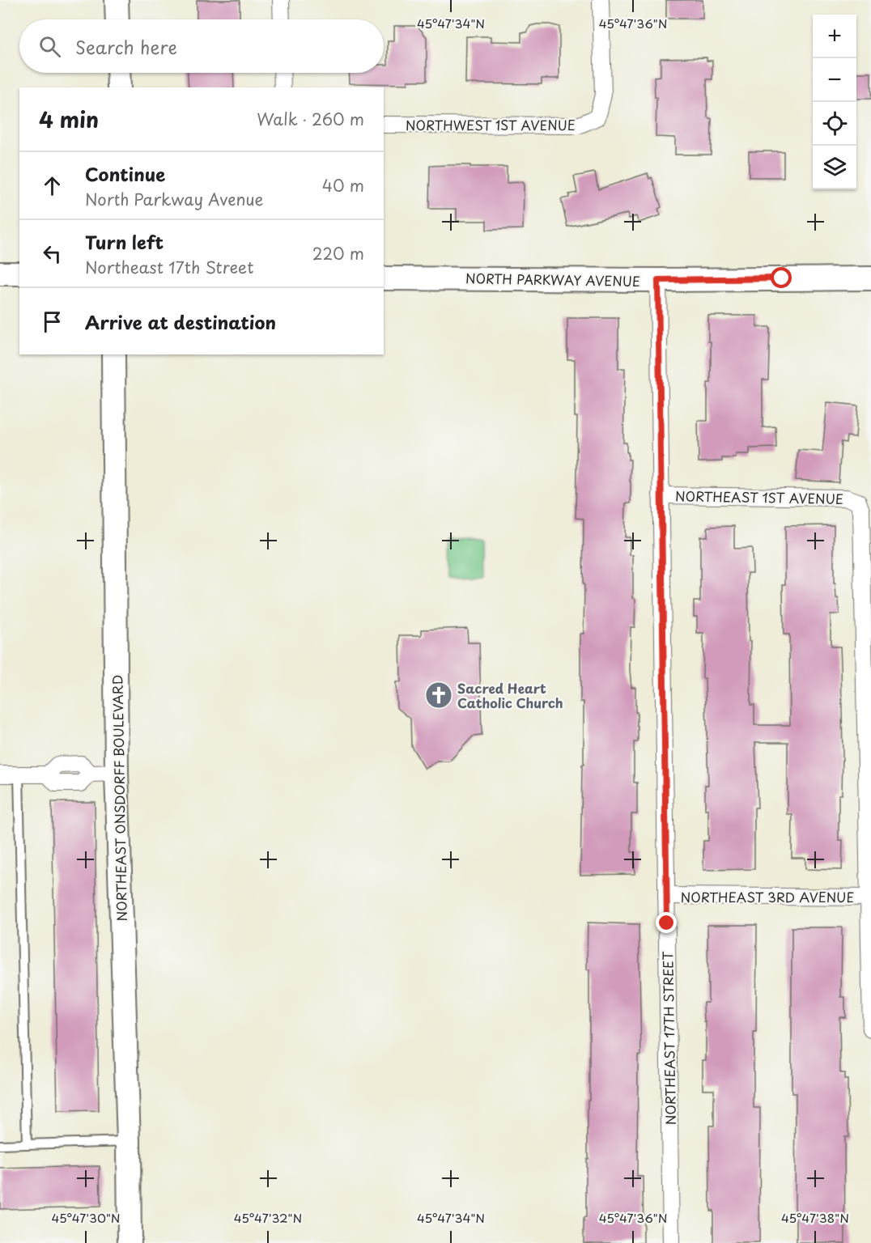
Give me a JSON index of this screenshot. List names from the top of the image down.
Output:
{
  "streets": {
    "street": [
      "NORTHWEST 1ST AVENUE",
      "NORTH PARKWAY AVENUE",
      "NORTHEAST 1ST AVENUE",
      "NORTHEAST ONSDORFF BOULEVARD",
      "NORTHEAST 3RD AVENUE",
      "NORTHEAST 17TH STREET"
    ]
  },
  "crossings": [
    ["NORTH PARKWAY AVENUE", "NORTHEAST 17TH STREET"],
    ["NORTHEAST 1ST AVENUE", "NORTHEAST 3RD AVENUE"],
    ["NORTHEAST 1ST AVENUE", "NORTHEAST 17TH STREET"],
    ["NORTHEAST 3RD AVENUE", "NORTHEAST 17TH STREET"]
  ],
  "places": {
    "church": ["Sacred Heart Catholic Church"]
  },
  "page": {
    "map_buttons": ["+", "−"],
    "search": "Search here",
    "heading": ["4 min", "Walk · 260 m"],
    "list": [
      ["Continue", "North Parkway Avenue", "40 m"],
      ["Turn left", "Northeast 17th Street", "220 m"],
      "Arrive at destination"
    ]
  },
  "coordinates": [
    "45°47'34\"N",
    "45°47'36\"N",
    "45°47'30\"N",
    "45°47'32\"N",
    "45°47'38\"N"
  ]
}
